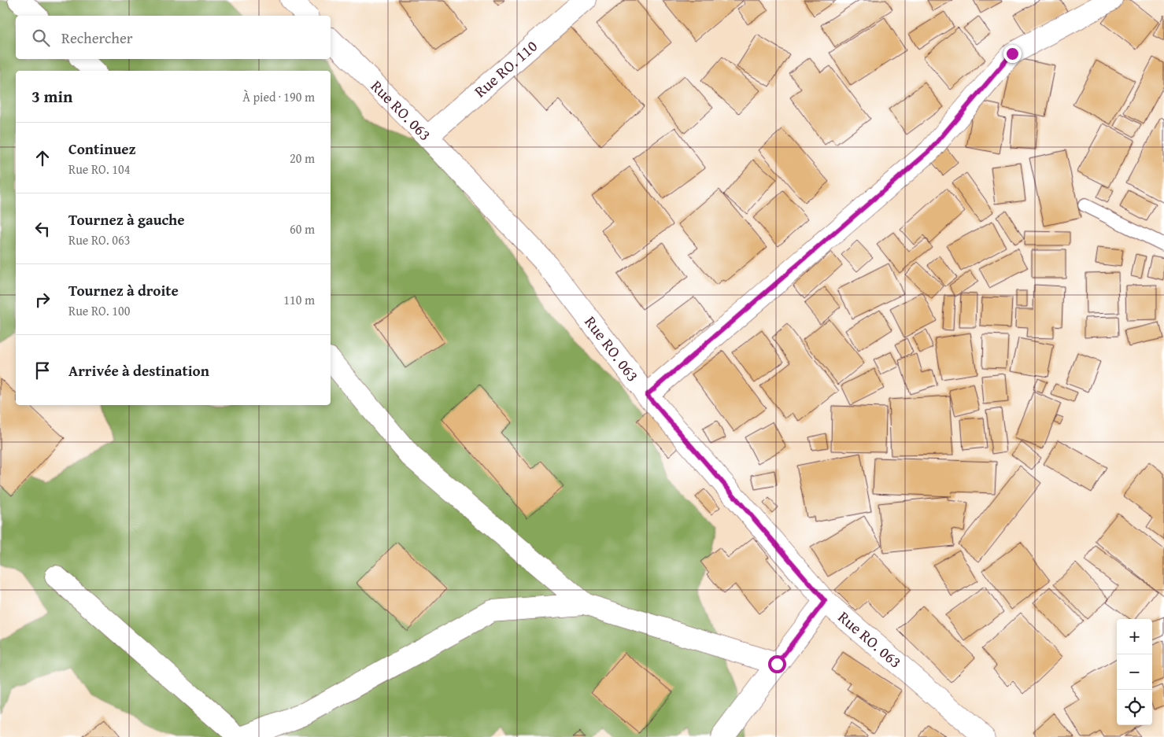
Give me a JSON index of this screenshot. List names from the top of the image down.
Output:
{
  "streets": {
    "street": ["Rue RO. 110", "Rue RO. 063"]
  },
  "crossings": [
    ["Rue RO. 110", "Rue RO. 063"]
  ],
  "page": {
    "search": "Rechercher",
    "heading": ["3 min", "À pied · 190 m"],
    "list": [
      ["Continuez", "Rue RO. 104", "20 m"],
      ["Tournez à gauche", "Rue RO. 063", "60 m"],
      ["Tournez à droite", "Rue RO. 100", "110 m"],
      "Arrivée à destination"
    ],
    "map_buttons": ["+", "−"]
  }
}
